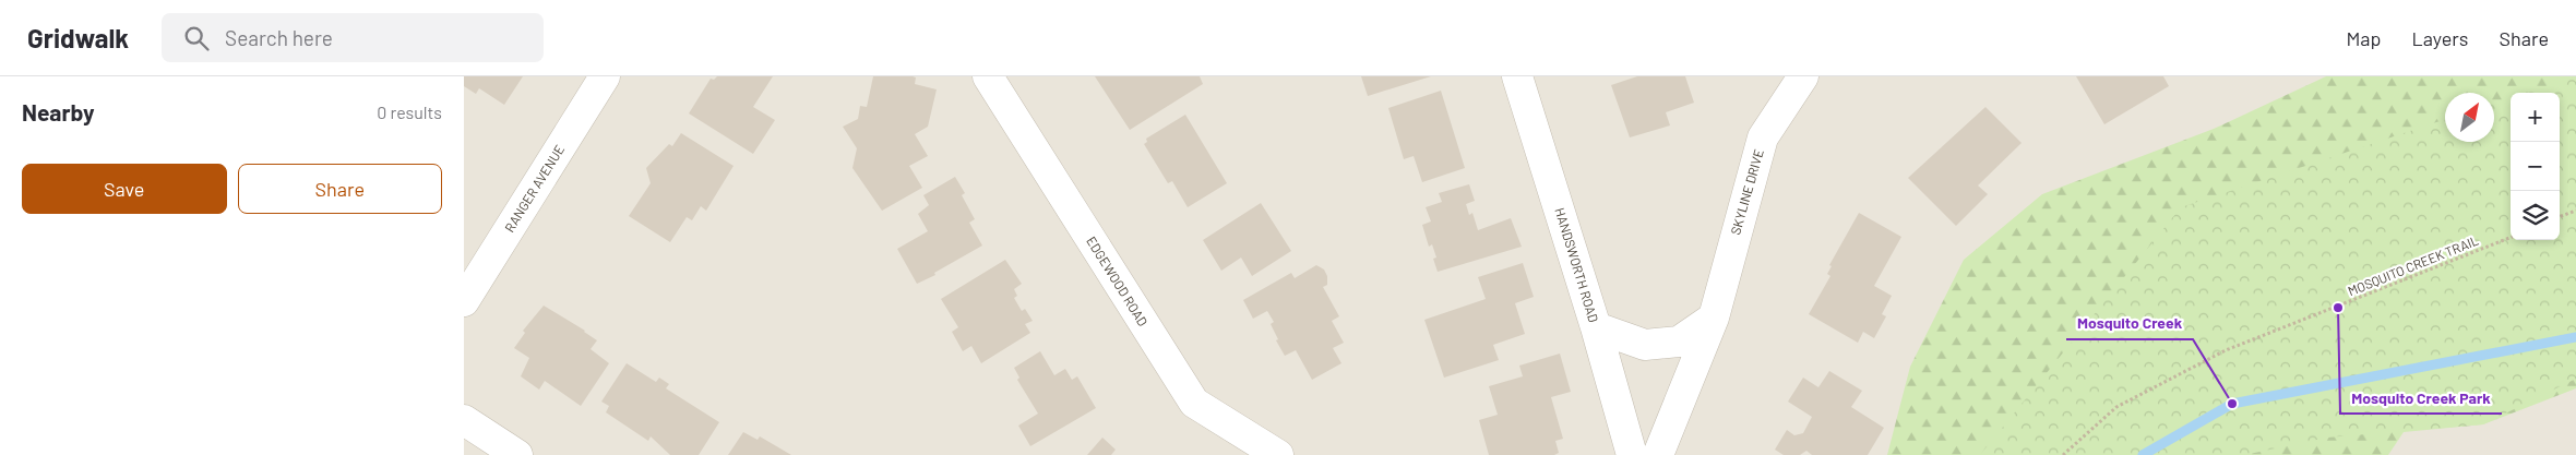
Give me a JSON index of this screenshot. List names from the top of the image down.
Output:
{
  "streets": {
    "street": [
      "RANGER AVENUE",
      "SKYLINE DRIVE",
      "HANDSWORTH ROAD",
      "EDGEWOOD ROAD"
    ],
    "path": ["MOSQUITO CREEK TRAIL"]
  },
  "places": ["Mosquito Creek Park", "Mosquito Creek"],
  "north": "top right",
  "page": {
    "header": "Gridwalk",
    "search": "Search here",
    "nav": ["Map", "Layers", "Share"],
    "heading": ["Nearby", "0 results"],
    "map_buttons": ["+", "−"],
    "buttons": ["Save", "Share"]
  }
}
